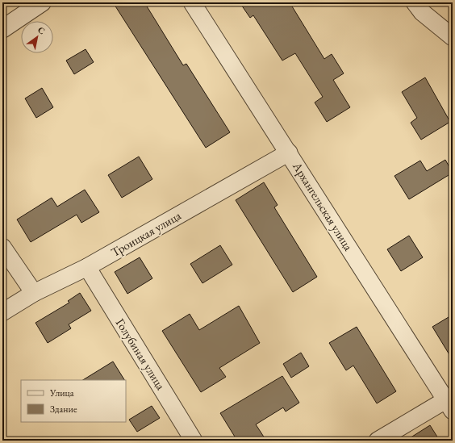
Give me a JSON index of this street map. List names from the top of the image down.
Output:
{
  "streets": {
    "street": ["Архангельская улица", "Троицкая улица", "Голубиная улица"]
  },
  "crossings": [
    ["Архангельская улица", "Троицкая улица"],
    ["Троицкая улица", "Голубиная улица"]
  ],
  "legend": ["Улица", "Здание"],
  "north": "top right"
}
